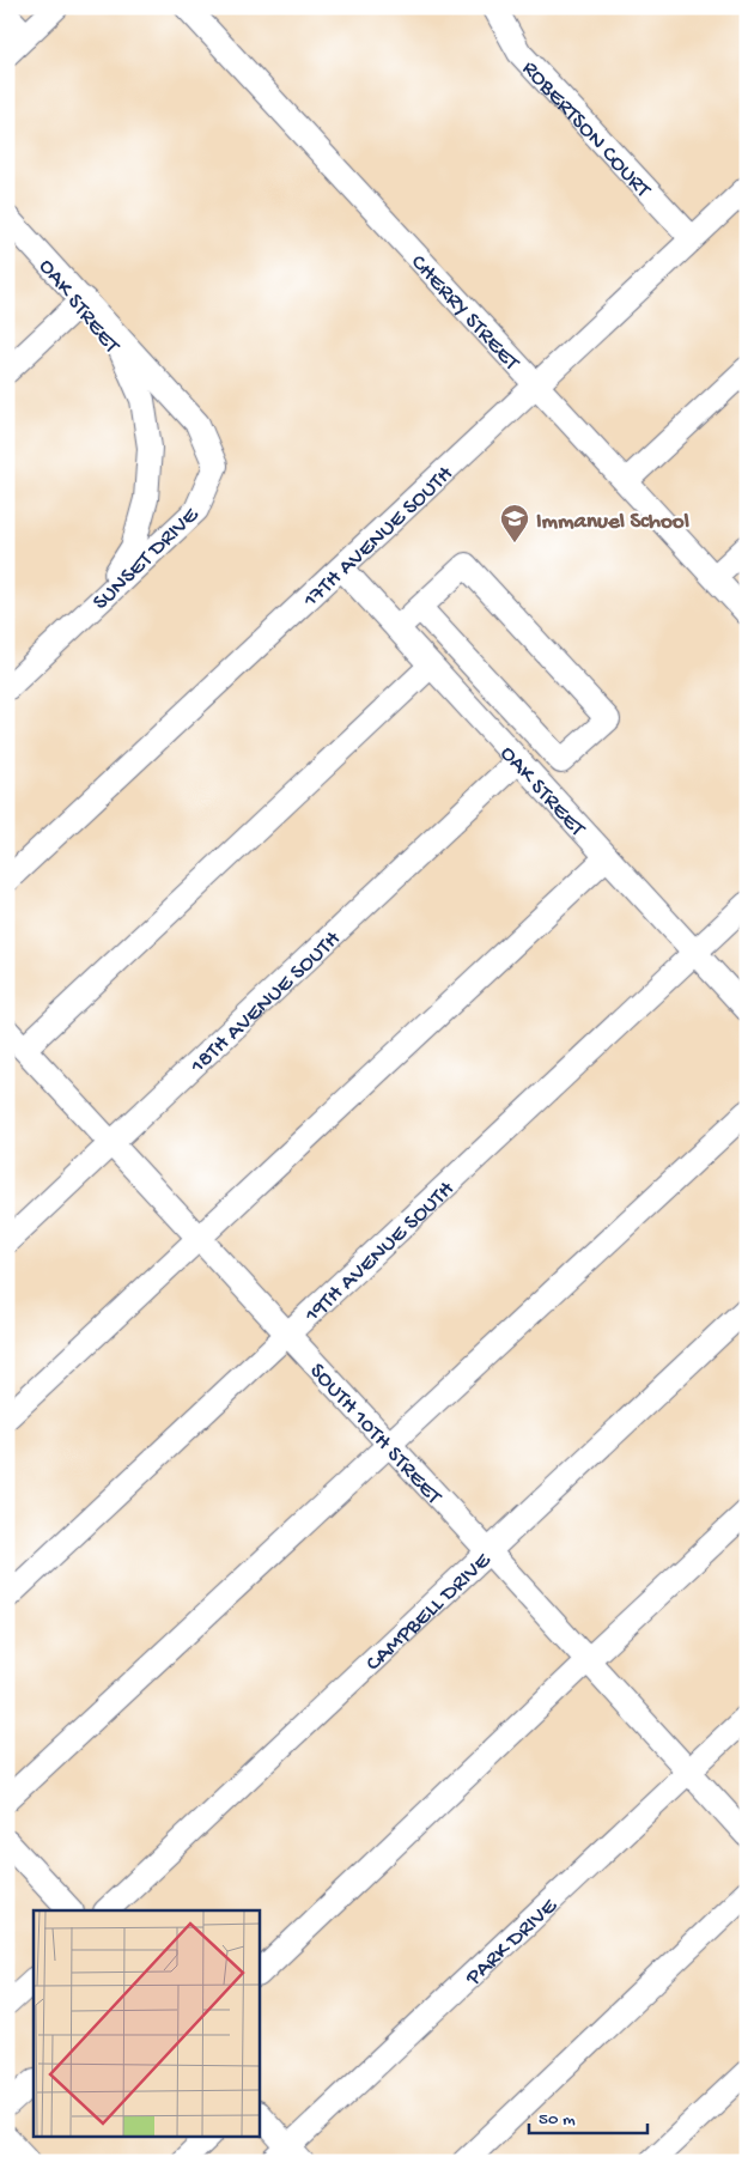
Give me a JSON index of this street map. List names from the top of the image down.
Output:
{
  "streets": {
    "street": [
      "ROBERTSON COURT",
      "OAK STREET",
      "CHERRY STREET",
      "17TH AVENUE SOUTH",
      "SUNSET DRIVE",
      "18TH AVENUE SOUTH",
      "19TH AVENUE SOUTH",
      "SOUTH 10TH STREET",
      "CAMPBELL DRIVE",
      "PARK DRIVE"
    ]
  },
  "crossings": [
    ["ROBERTSON COURT", "17TH AVENUE SOUTH"],
    ["OAK STREET", "17TH AVENUE SOUTH"],
    ["OAK STREET", "SUNSET DRIVE"],
    ["OAK STREET", "18TH AVENUE SOUTH"],
    ["OAK STREET", "19TH AVENUE SOUTH"],
    ["CHERRY STREET", "17TH AVENUE SOUTH"],
    ["18TH AVENUE SOUTH", "SOUTH 10TH STREET"],
    ["19TH AVENUE SOUTH", "SOUTH 10TH STREET"],
    ["SOUTH 10TH STREET", "CAMPBELL DRIVE"],
    ["SOUTH 10TH STREET", "PARK DRIVE"]
  ],
  "places": {
    "school or university": ["Immanuel School"]
  },
  "scale_bar": "50 m"
}
